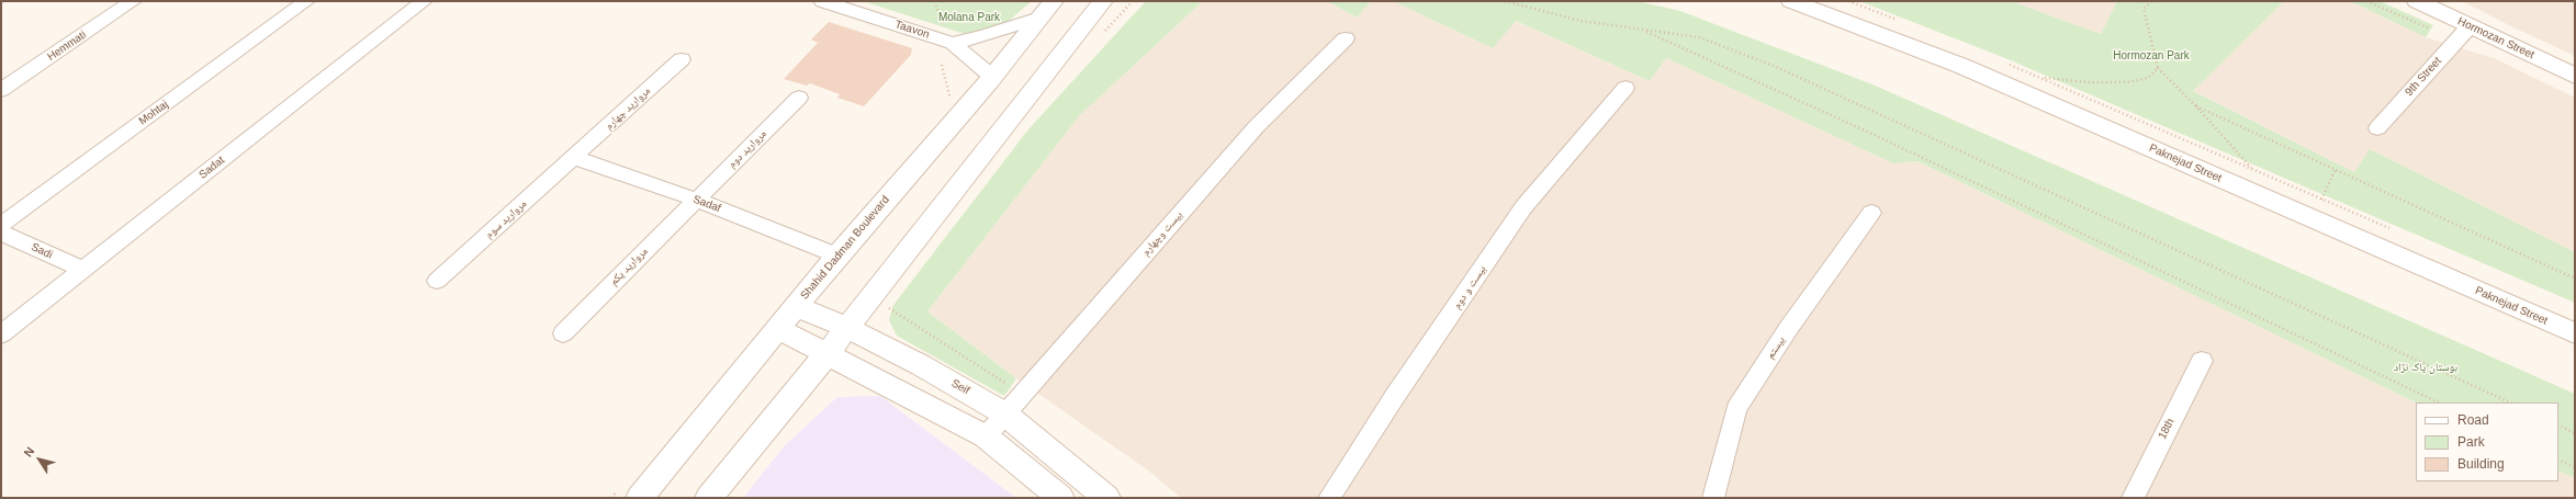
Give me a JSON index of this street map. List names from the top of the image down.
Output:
{
  "streets": {
    "main road": [
      "Hormozan Street",
      "Paknejad Street",
      "Shahid Dadman Boulevard",
      "Seif"
    ],
    "street": [
      "Taavon",
      "Hemmati",
      "9th Street",
      "مروارید چهارم",
      "Mohtaj",
      "مروارید دوم",
      "Sadat",
      "Sadaf",
      "مروارید سوم",
      "بیست وچهارم",
      "Sadi",
      "مروارید یکم",
      "بیست و دوم",
      "بیستم",
      "18th"
    ]
  },
  "crossings": [
    ["Taavon", "Shahid Dadman Boulevard"],
    ["Hormozan Street", "9th Street"],
    ["مروارید چهارم", "Sadaf"],
    ["مروارید چهارم", "مروارید سوم"],
    ["مروارید دوم", "Sadaf"],
    ["مروارید دوم", "مروارید یکم"],
    ["Sadat", "Sadi"],
    ["Sadaf", "مروارید سوم"],
    ["Sadaf", "Shahid Dadman Boulevard"],
    ["Sadaf", "مروارید یکم"],
    ["بیست وچهارم", "Seif"],
    ["Shahid Dadman Boulevard", "Seif"]
  ],
  "parks": ["Molana Park", "Hormozan Park", "بوستان پاک نژاد"],
  "legend": ["Road", "Park", "Building"],
  "north": "top left"
}
